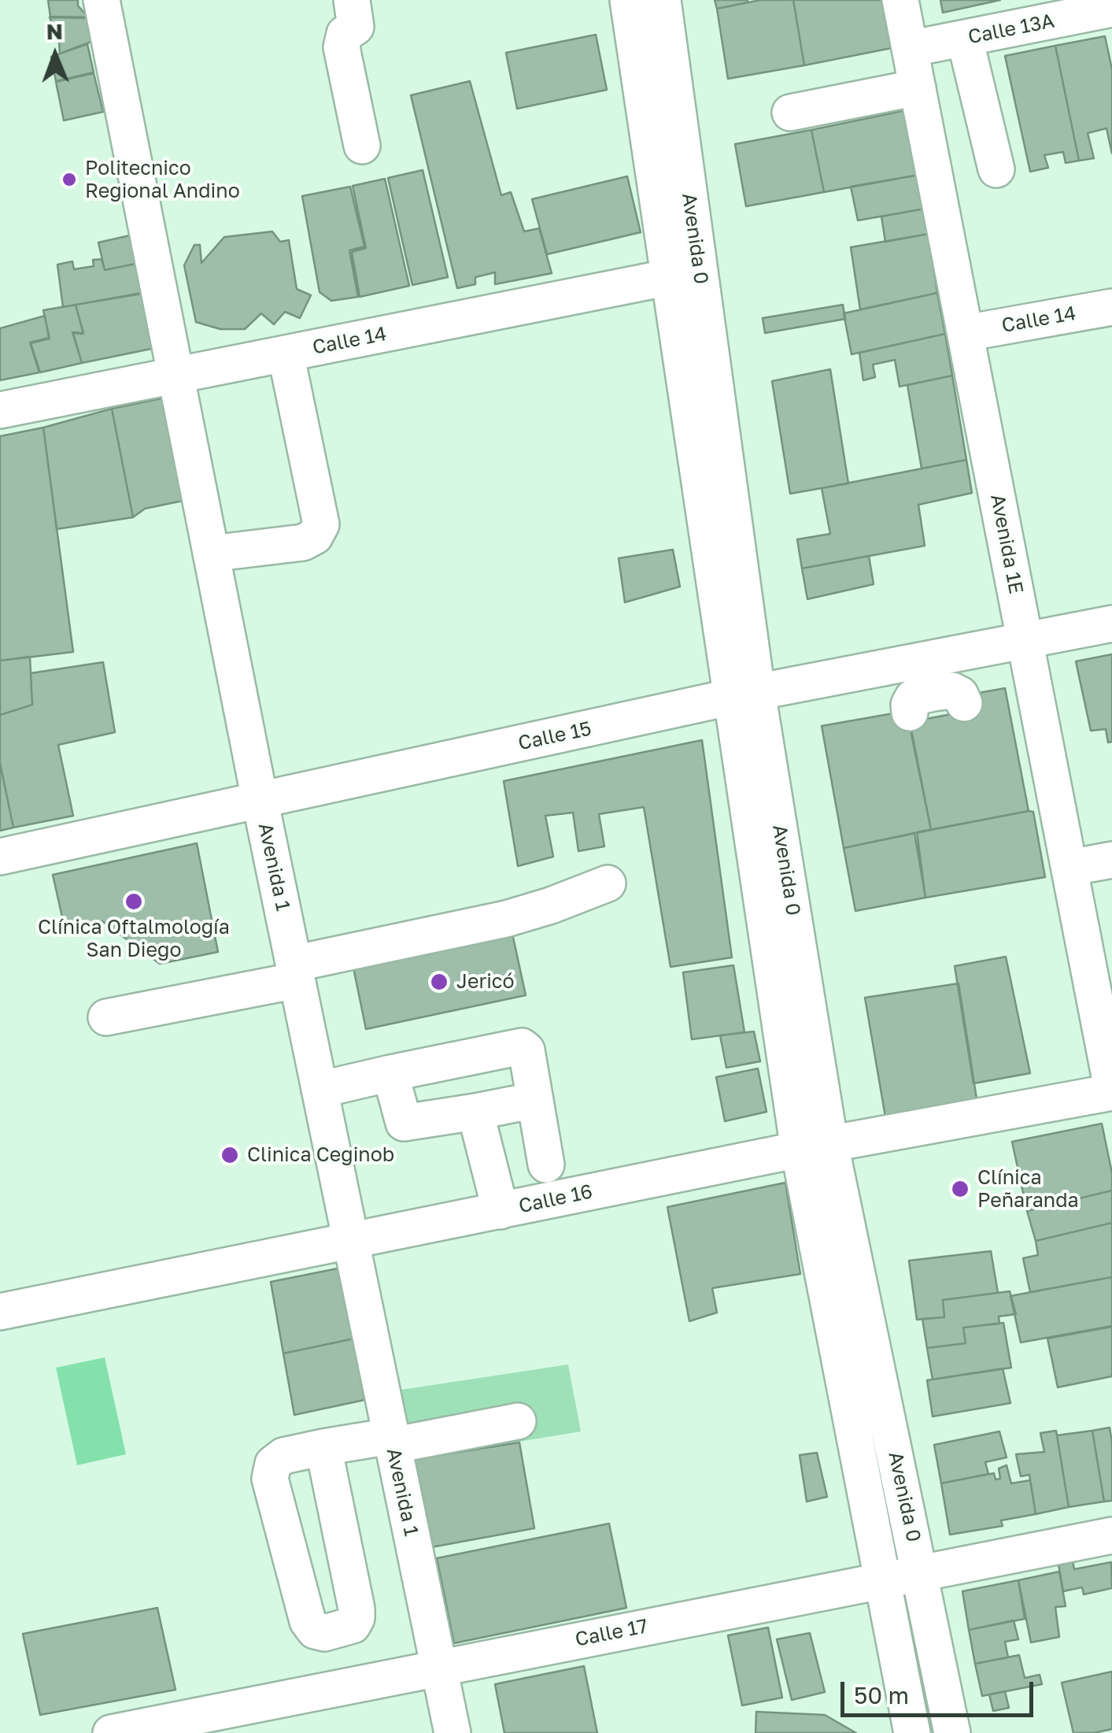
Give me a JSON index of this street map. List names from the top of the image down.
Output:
{
  "streets": {
    "street": [
      "Calle 13A",
      "Avenida 0",
      "Calle 14",
      "Avenida 1E",
      "Calle 15",
      "Avenida 1",
      "Calle 16",
      "Calle 17"
    ]
  },
  "crossings": [
    ["Calle 13A", "Avenida 1E"],
    ["Avenida 0", "Calle 14"],
    ["Avenida 0", "Calle 15"],
    ["Avenida 0", "Calle 16"],
    ["Avenida 0", "Calle 17"],
    ["Calle 14", "Avenida 1E"],
    ["Calle 14", "Avenida 1"],
    ["Avenida 1E", "Calle 15"],
    ["Avenida 1E", "Calle 16"],
    ["Calle 15", "Avenida 1"],
    ["Avenida 1", "Calle 16"],
    ["Avenida 1", "Calle 17"]
  ],
  "places": [
    "Politecnico Regional Andino",
    "Clínica Oftalmología San Diego",
    "Jericó",
    "Clinica Ceginob",
    "Clínica Peñaranda"
  ],
  "scale_bar": "50 m",
  "north": "top"
}
